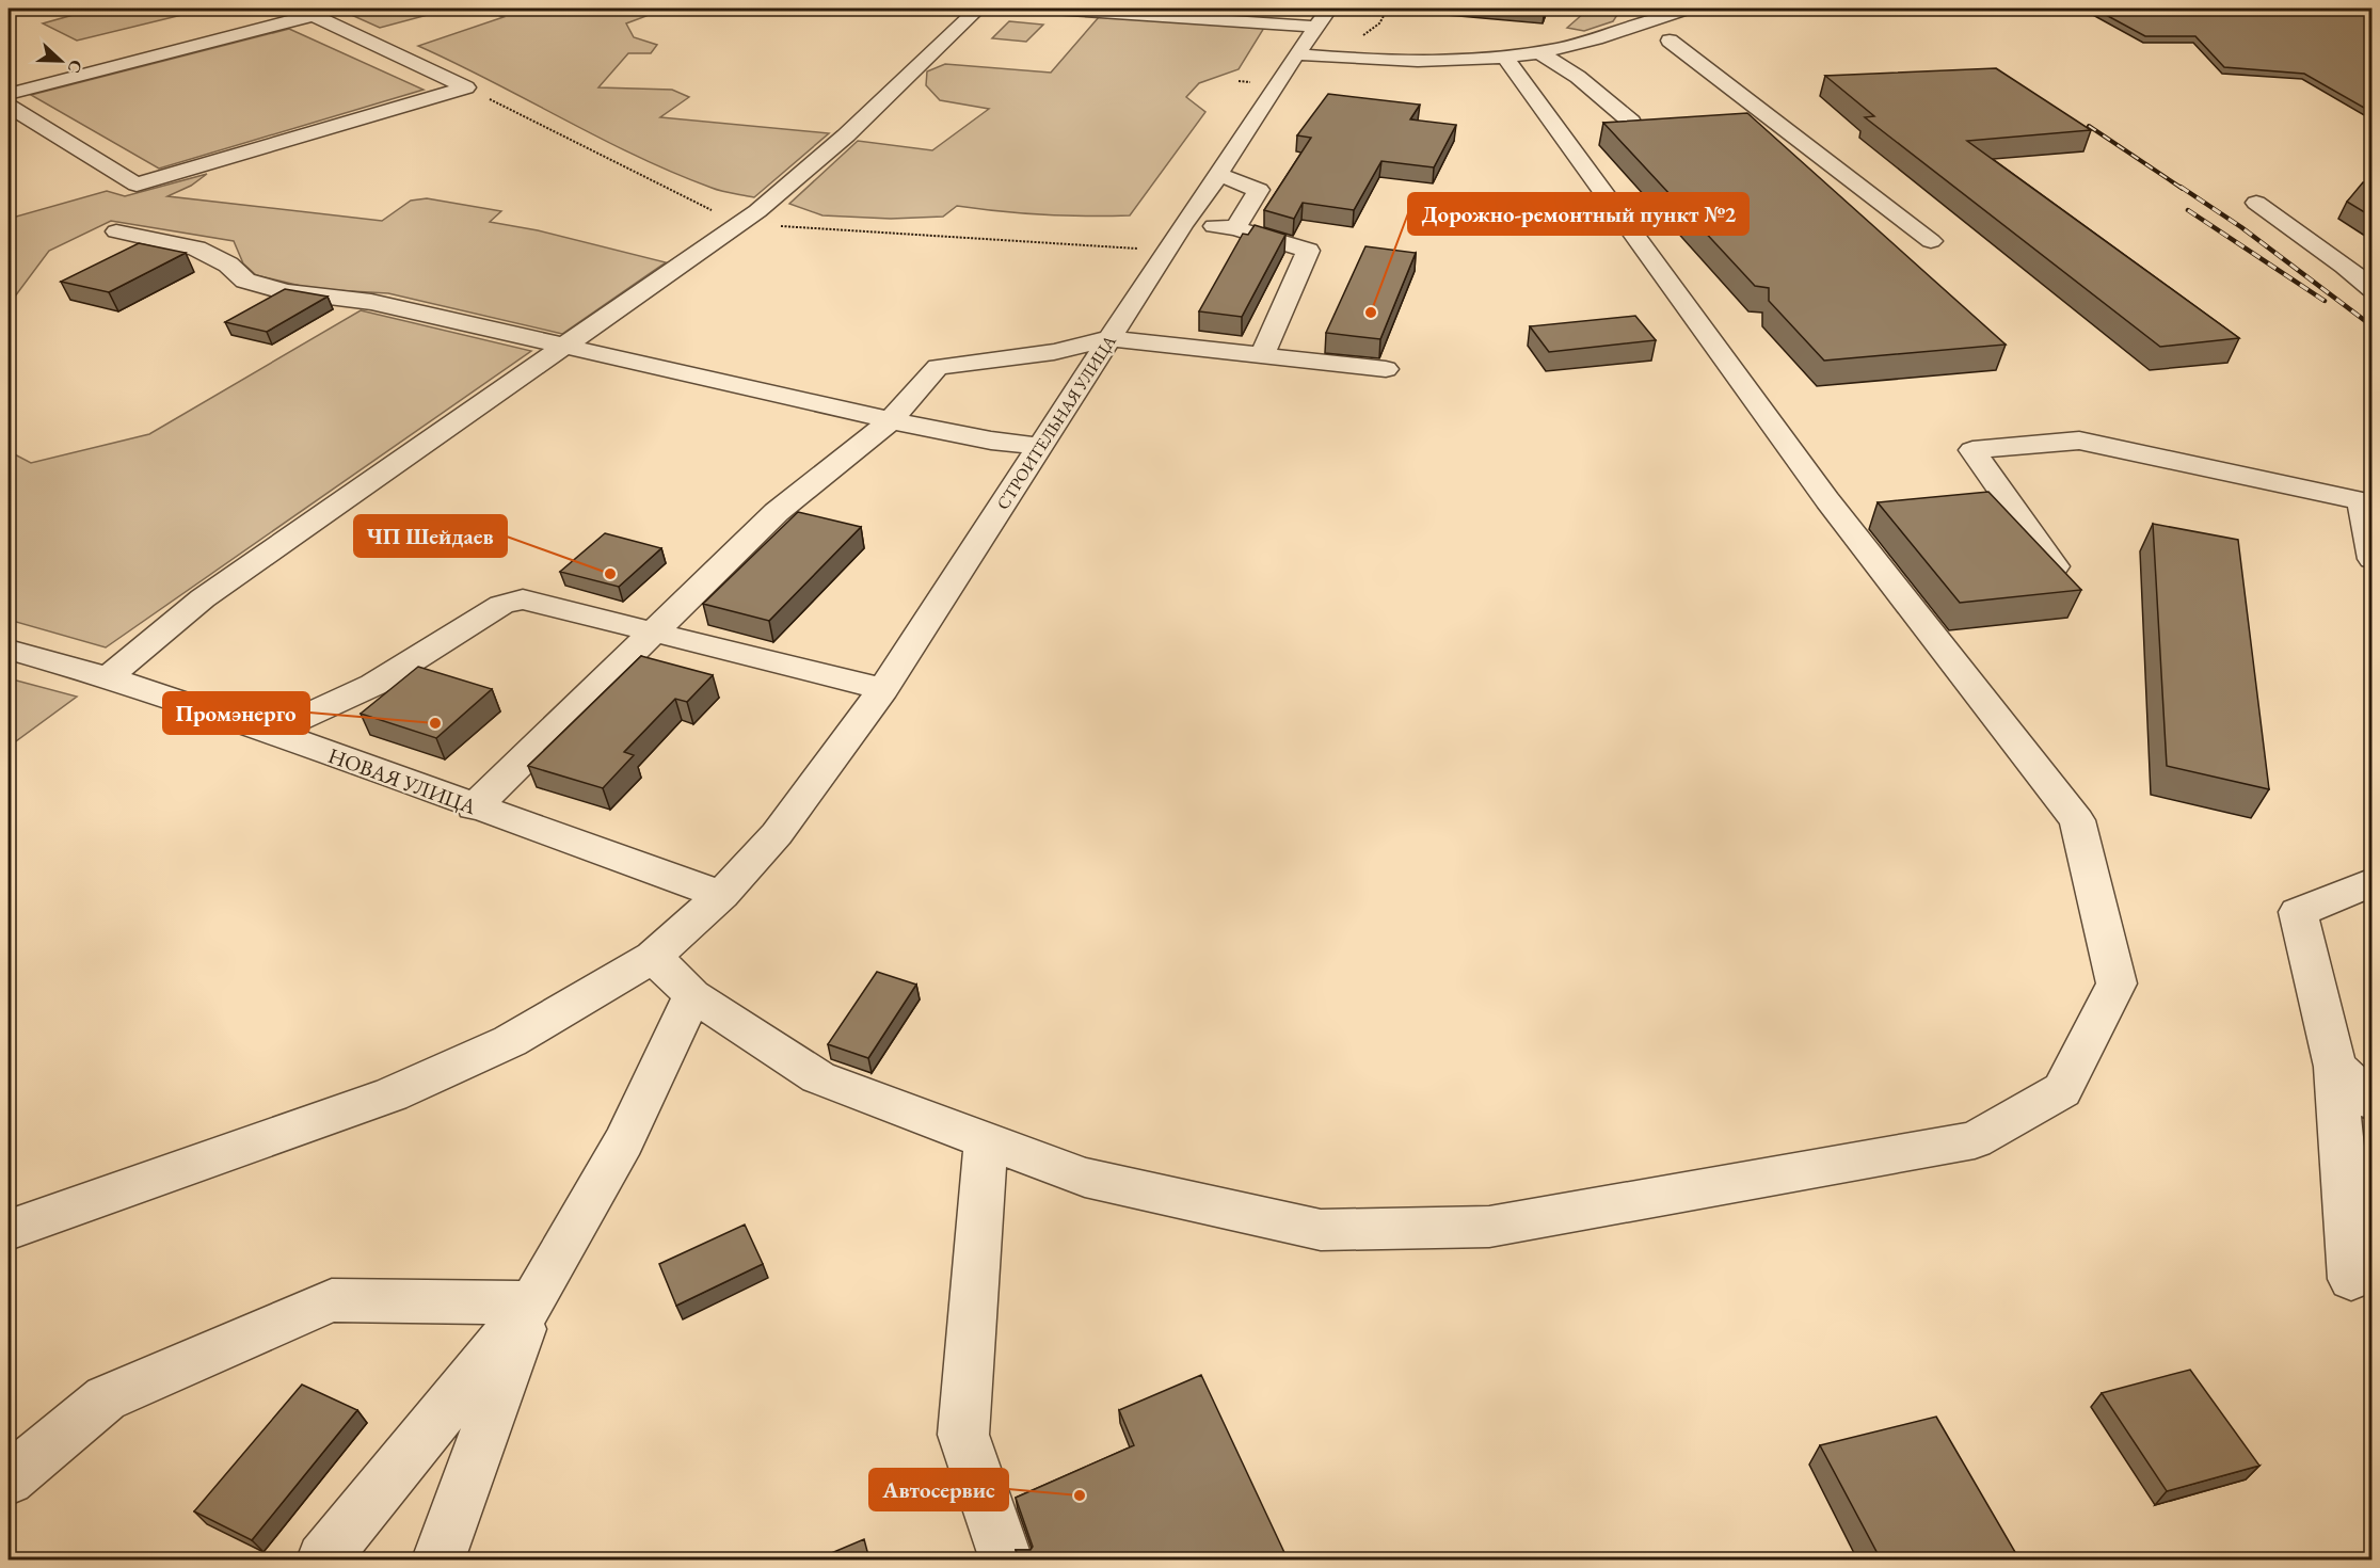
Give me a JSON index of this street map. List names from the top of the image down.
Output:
{
  "streets": {
    "street": ["СТРОИТЕЛЬНАЯ УЛИЦА", "НОВАЯ УЛИЦА"]
  },
  "crossings": [
    ["СТРОИТЕЛЬНАЯ УЛИЦА", "НОВАЯ УЛИЦА"]
  ],
  "places": [
    "Дорожно-ремонтный пункт №2",
    "ЧП Шейдаев",
    "Промэнерго",
    "Автосервис"
  ],
  "north": "right"
}
